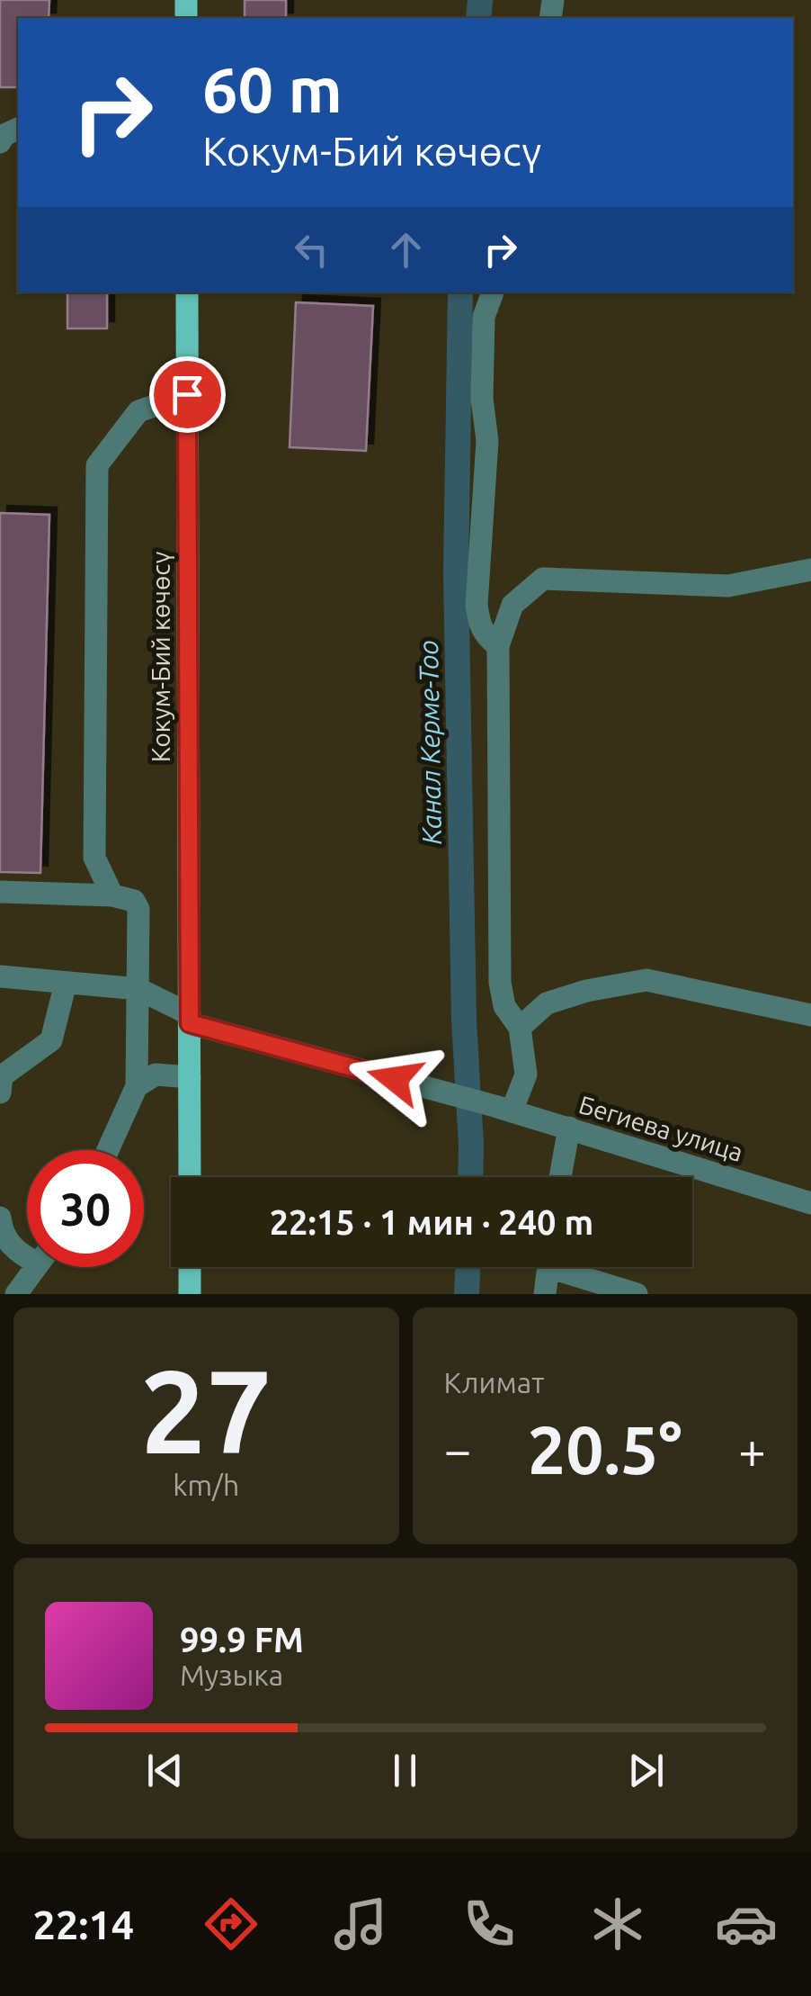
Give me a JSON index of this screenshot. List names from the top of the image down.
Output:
{
  "streets": {
    "main road": ["Кокум-Бий көчөсү"],
    "street": ["Бегиева улица"]
  },
  "crossings": [
    ["Кокум-Бий көчөсү", "Бегиева улица"]
  ],
  "water": ["Канал Керме-Тоо"],
  "page": {
    "turn": ["60 m", "Кокум-Бий көчөсү"],
    "limit": "30",
    "trip": "22:15 · 1 мин · 240 m",
    "tile": [
      ["27", "km/h"],
      "Климат"
    ],
    "heat": ["−", "20.5°", "+"],
    "song": ["99.9 FM", "Музыка"],
    "tabs": "22:14"
  }
}
